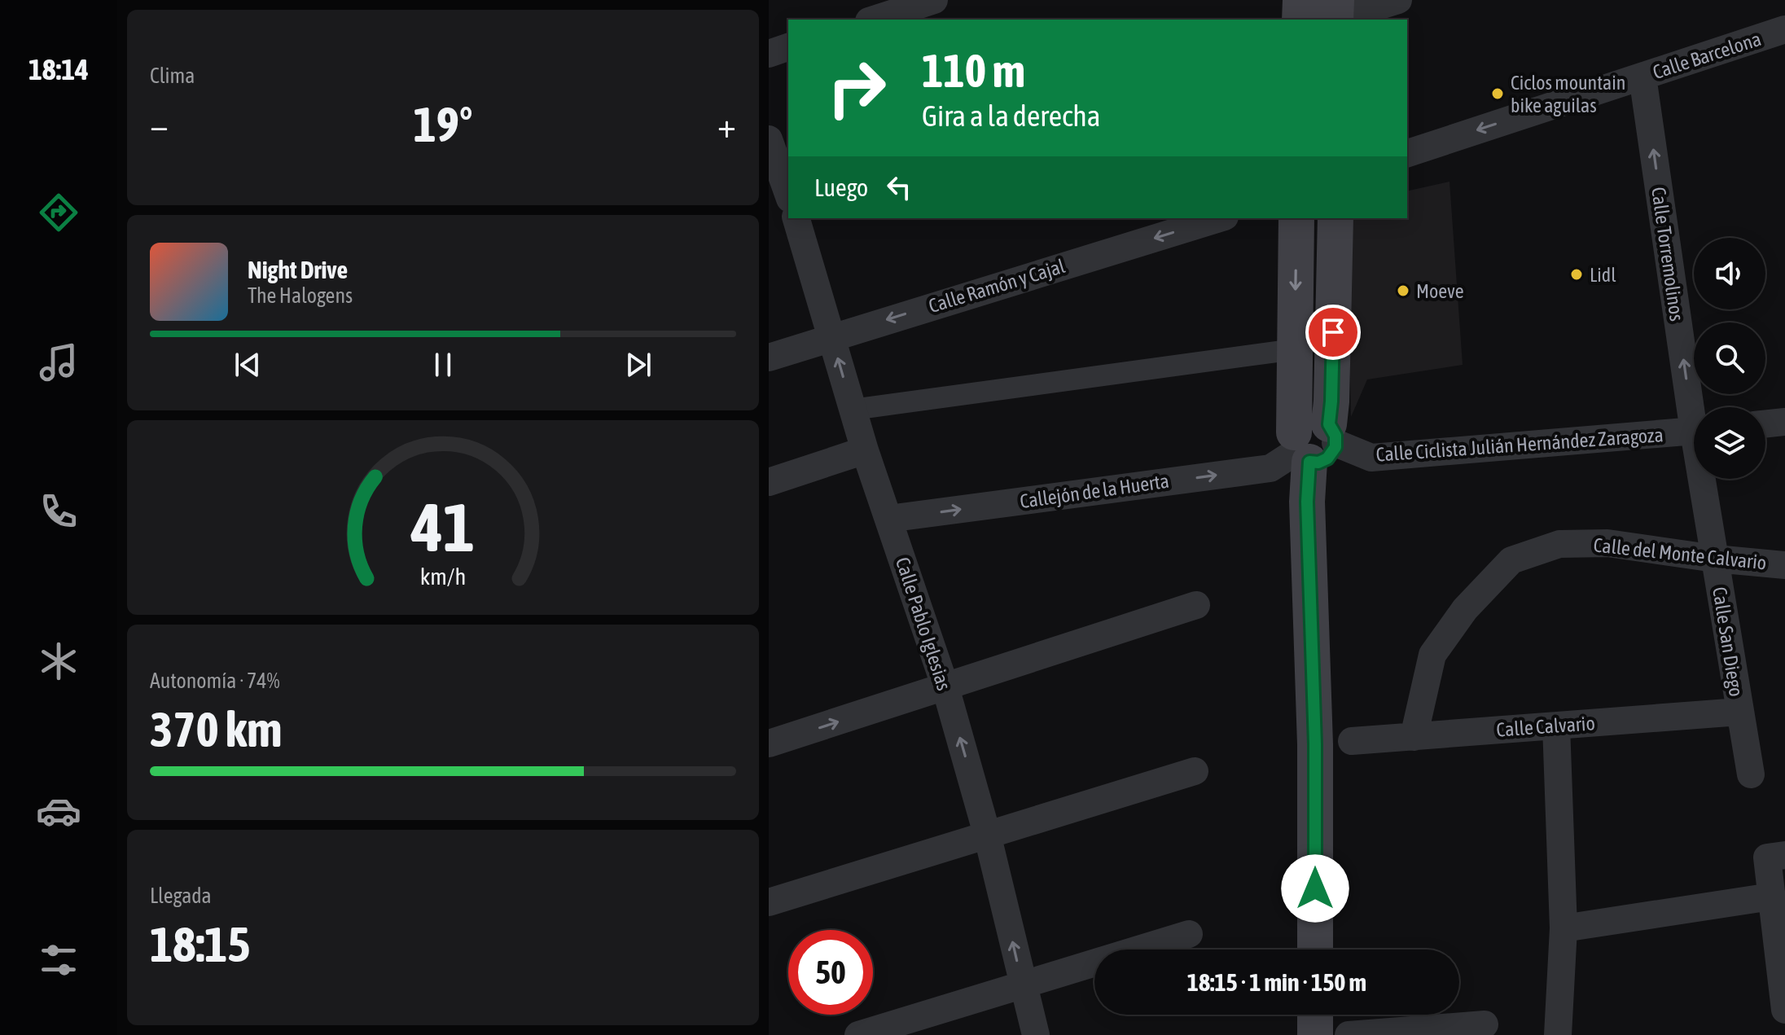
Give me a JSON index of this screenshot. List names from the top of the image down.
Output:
{
  "streets": {
    "street": [
      "Calle Barcelona",
      "Calle Torremolinos",
      "Calle Ramón y Cajal",
      "Calle Ciclista Julián Hernández Zaragoza",
      "Callejón de la Huerta",
      "Calle del Monte Calvario",
      "Calle Pablo Iglesias",
      "Calle San Diego",
      "Calle Calvario"
    ]
  },
  "crossings": [
    ["Calle Barcelona", "Calle Torremolinos"],
    ["Calle Ramón y Cajal", "Calle Pablo Iglesias"],
    ["Calle Ciclista Julián Hernández Zaragoza", "Callejón de la Huerta"],
    ["Callejón de la Huerta", "Calle Pablo Iglesias"],
    ["Calle del Monte Calvario", "Calle San Diego"],
    ["Calle del Monte Calvario", "Calle Calvario"],
    ["Calle San Diego", "Calle Calvario"]
  ],
  "one_way": ["Calle Barcelona", "Calle Torremolinos", "Calle Pablo Iglesias"],
  "places": ["Ciclos mountain bike aguilas", "Lidl", "Moeve"],
  "page": {
    "tabs": "18:14",
    "tile": [
      "Clima",
      ["Autonomía · 74%", "370 km"],
      ["Llegada", "18:15"]
    ],
    "turn": ["110 m", "Gira a la derecha"],
    "heat": ["−", "19°", "+"],
    "then": "Luego",
    "song": ["Night Drive", "The Halogens"],
    "limit": "50",
    "trip": "18:15 · 1 min · 150 m",
    "gauge": ["41", "km/h"]
  }
}
